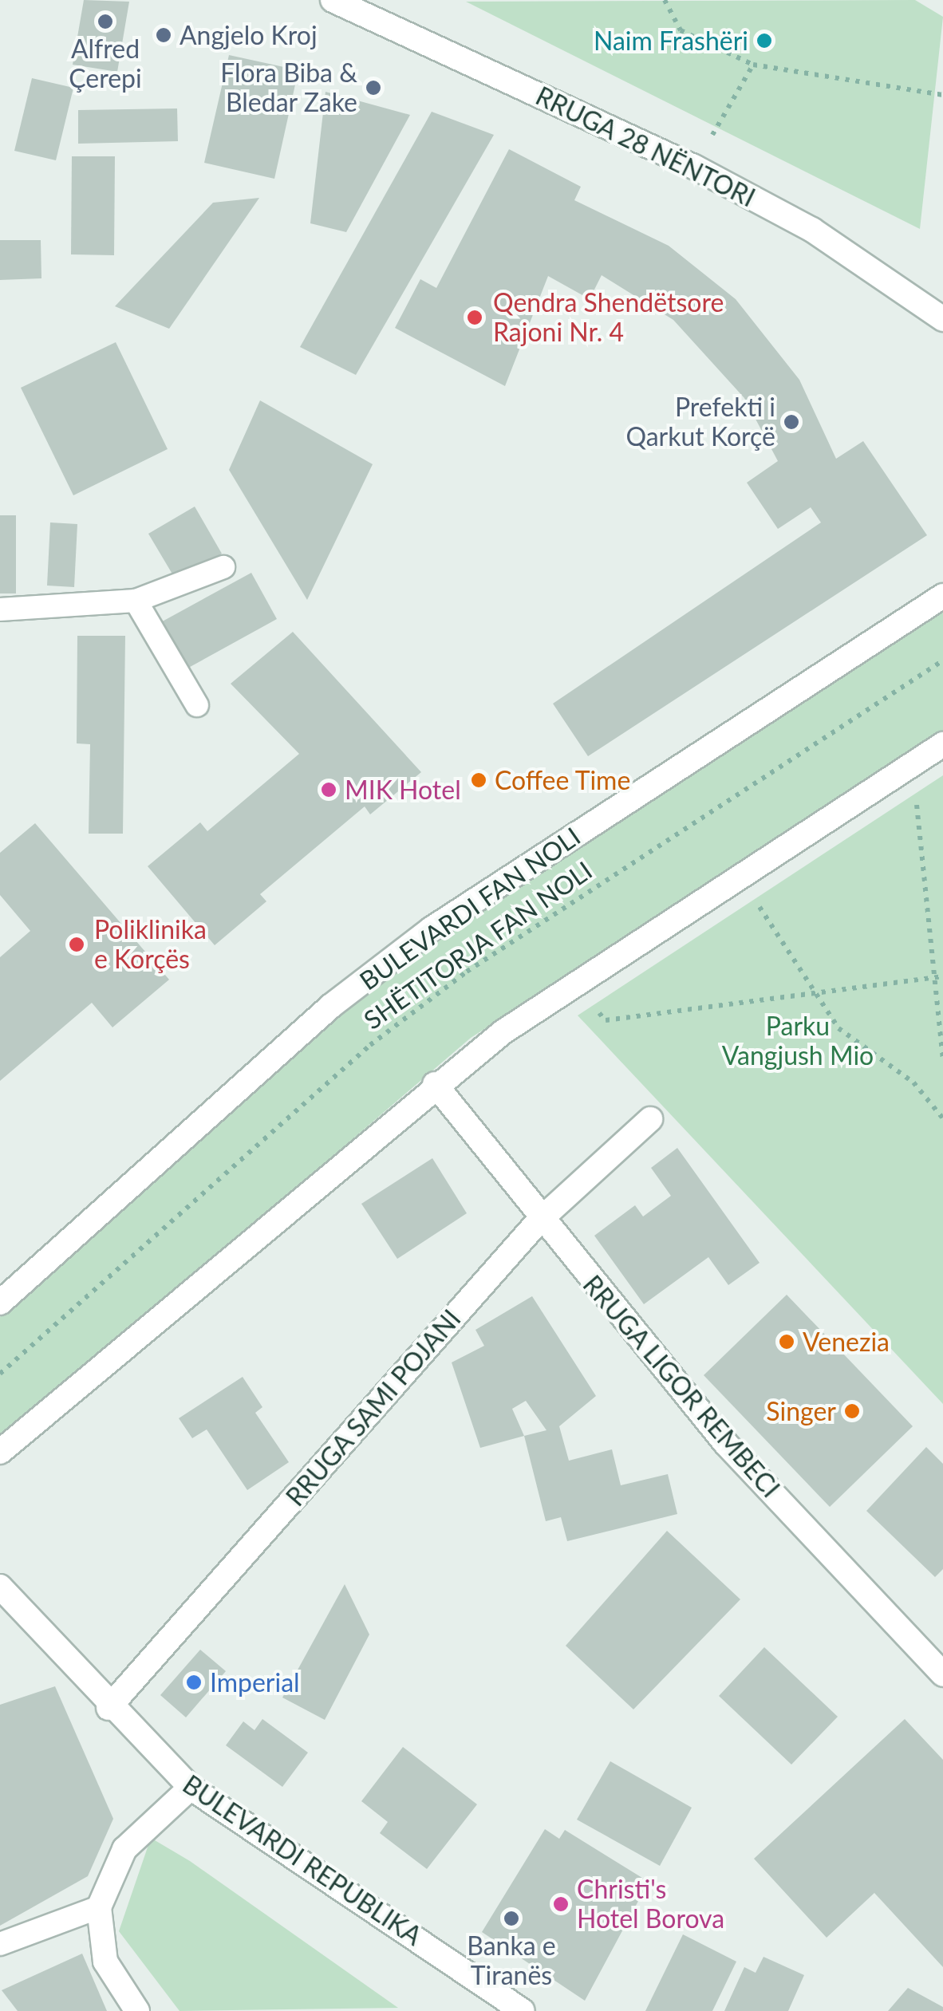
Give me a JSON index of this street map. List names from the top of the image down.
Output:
{
  "streets": {
    "main road": [
      "RRUGA 28 NËNTORI",
      "BULEVARDI FAN NOLI",
      "RRUGA LIGOR REMBECI",
      "RRUGA SAMI POJANI",
      "BULEVARDI REPUBLIKA"
    ],
    "path": ["SHËTITORJA FAN NOLI"]
  },
  "crossings": [
    ["RRUGA LIGOR REMBECI", "RRUGA SAMI POJANI"],
    ["RRUGA SAMI POJANI", "BULEVARDI REPUBLIKA"]
  ],
  "parks": ["Parku Vangjush Mio"],
  "places": [
    "Alfred Çerepi",
    "Angjelo Kroj",
    "Naim Frashëri",
    "Flora Biba & Bledar Zake",
    "Qendra Shendëtsore Rajoni Nr. 4",
    "Prefekti i Qarkut Korçë",
    "Coffee Time",
    "MIK Hotel",
    "Poliklinika e Korçës",
    "Venezia",
    "Singer",
    "Imperial",
    "Christi's Hotel Borova",
    "Banka e Tiranës"
  ]
}
